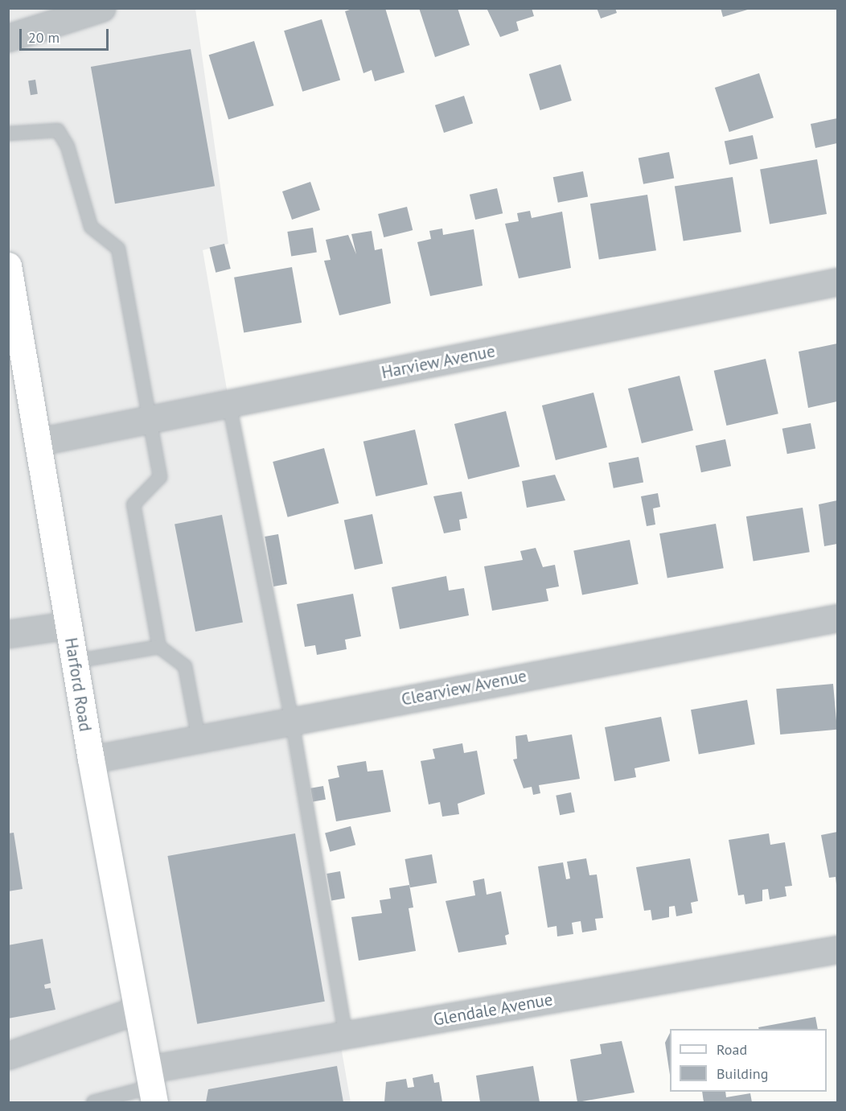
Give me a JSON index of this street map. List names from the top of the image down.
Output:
{
  "streets": {
    "main road": ["Harford Road"],
    "street": ["Harview Avenue", "Clearview Avenue", "Glendale Avenue"]
  },
  "crossings": [
    ["Harview Avenue", "Harford Road"],
    ["Harford Road", "Clearview Avenue"],
    ["Harford Road", "Glendale Avenue"]
  ],
  "legend": ["Road", "Building"],
  "scale_bar": "20 m"
}
